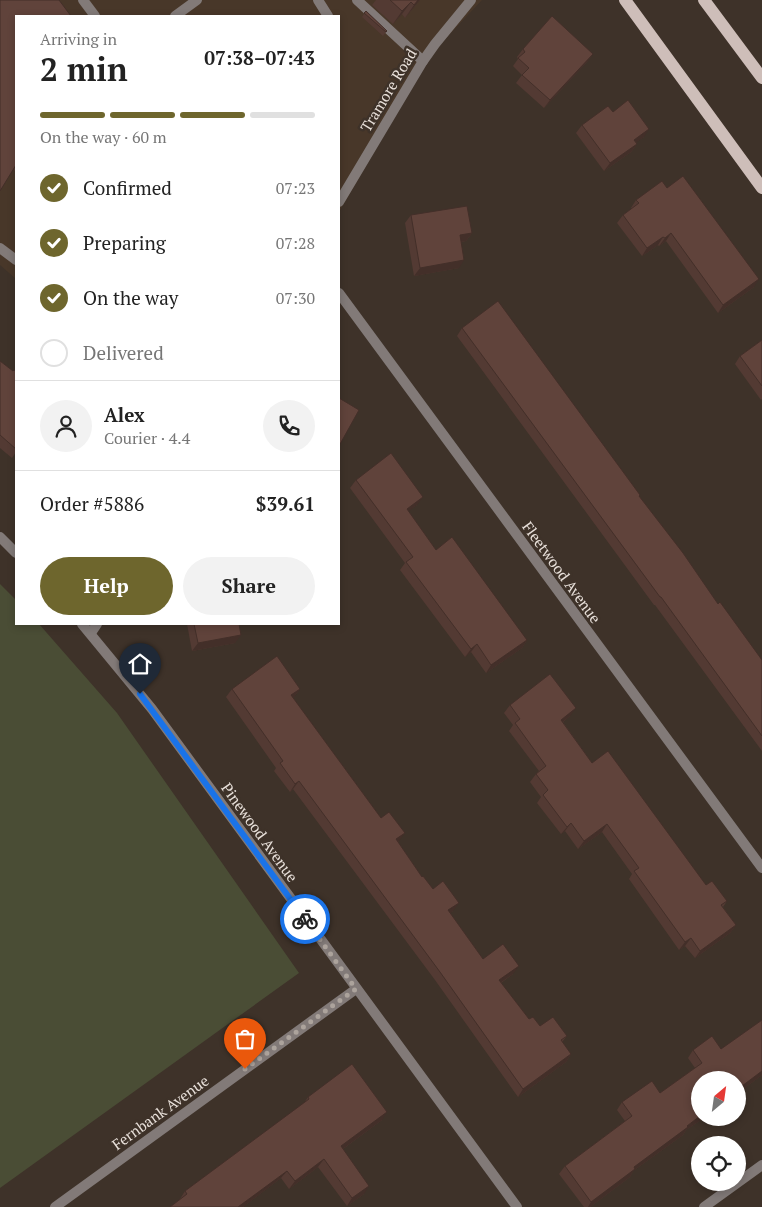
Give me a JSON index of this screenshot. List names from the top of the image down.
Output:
{
  "streets": {
    "street": [
      "Tramore Road",
      "Fleetwood Avenue",
      "Pinewood Avenue",
      "Fernbank Avenue"
    ]
  },
  "crossings": [
    ["Pinewood Avenue", "Fernbank Avenue"]
  ],
  "north": "top right",
  "page": {
    "heading": ["2 min", "Arriving in", "07:38–07:43"],
    "panel": [
      "Alex",
      "Courier · 4.4",
      "Order #5886",
      "$39.61"
    ],
    "bar": "On the way · 60 m",
    "list": [
      ["Confirmed", "07:23"],
      ["Preparing", "07:28"],
      ["On the way", "07:30"],
      "Delivered"
    ],
    "buttons": ["Help", "Share"]
  }
}
